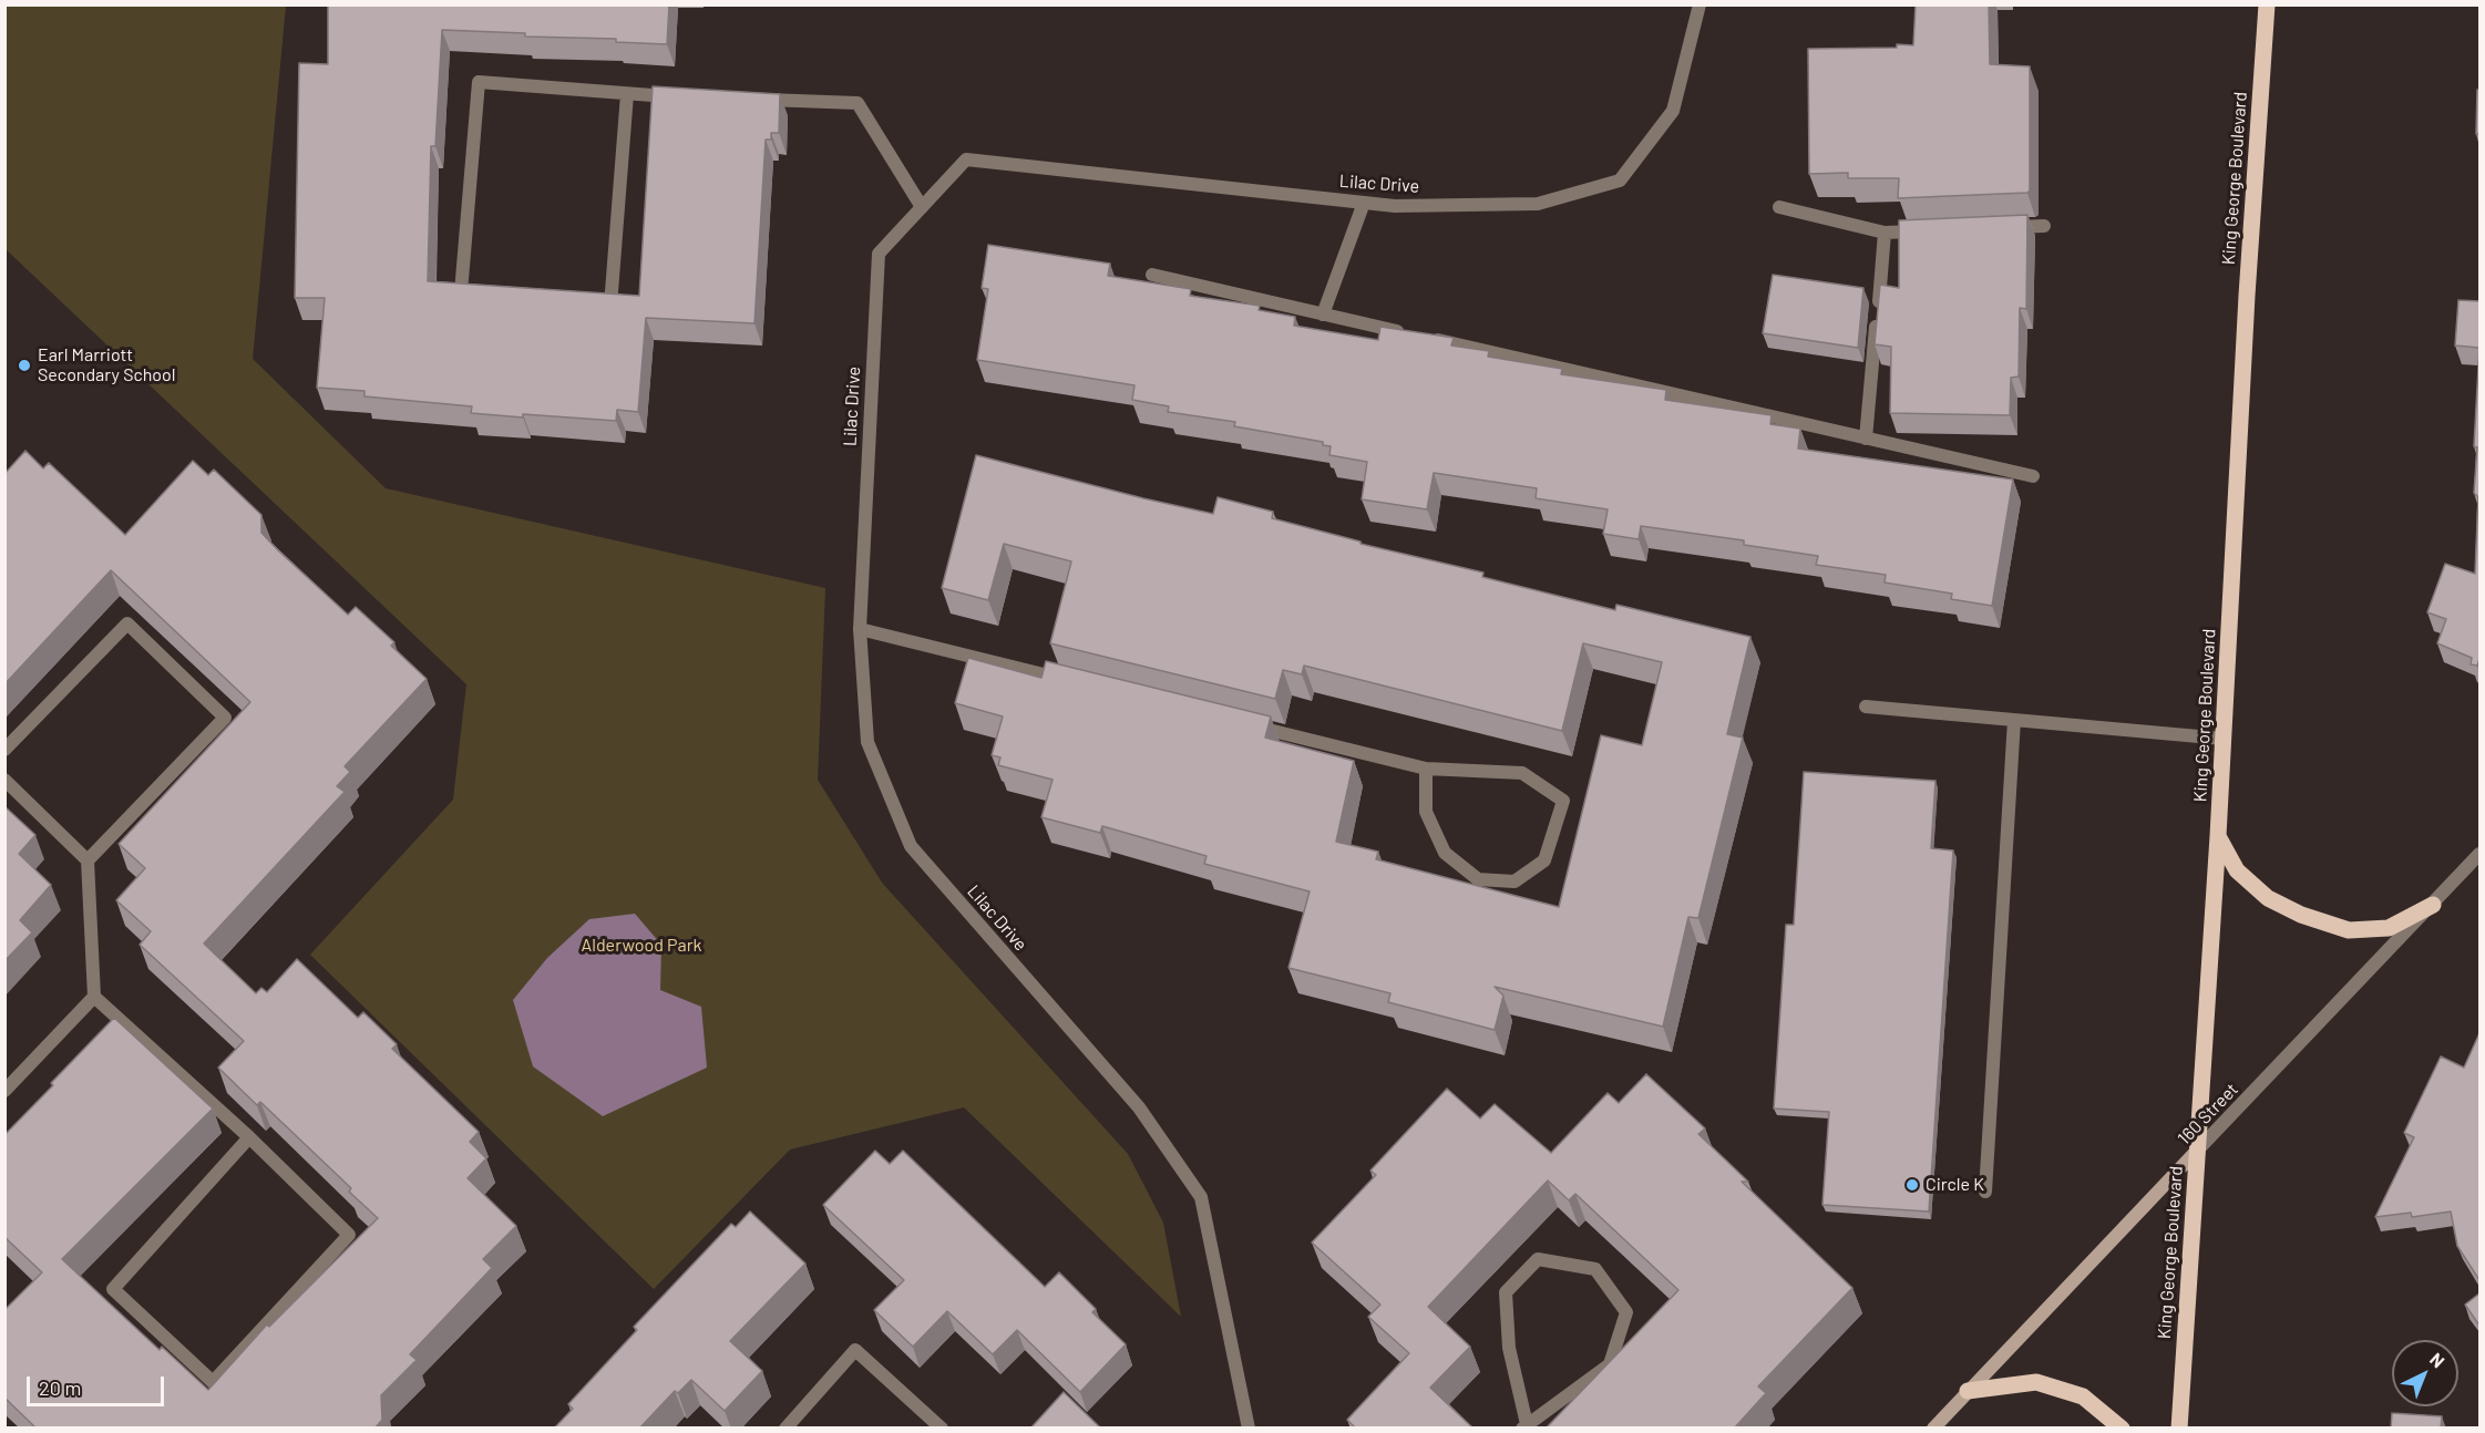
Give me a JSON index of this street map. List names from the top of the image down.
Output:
{
  "streets": {
    "main road": ["King George Boulevard", "160 Street"],
    "street": ["Lilac Drive"]
  },
  "crossings": [
    ["King George Boulevard", "160 Street"]
  ],
  "parks": ["Alderwood Park"],
  "places": ["Earl Marriott Secondary School", "Circle K"],
  "scale_bar": "20 m",
  "north": "top right"
}
